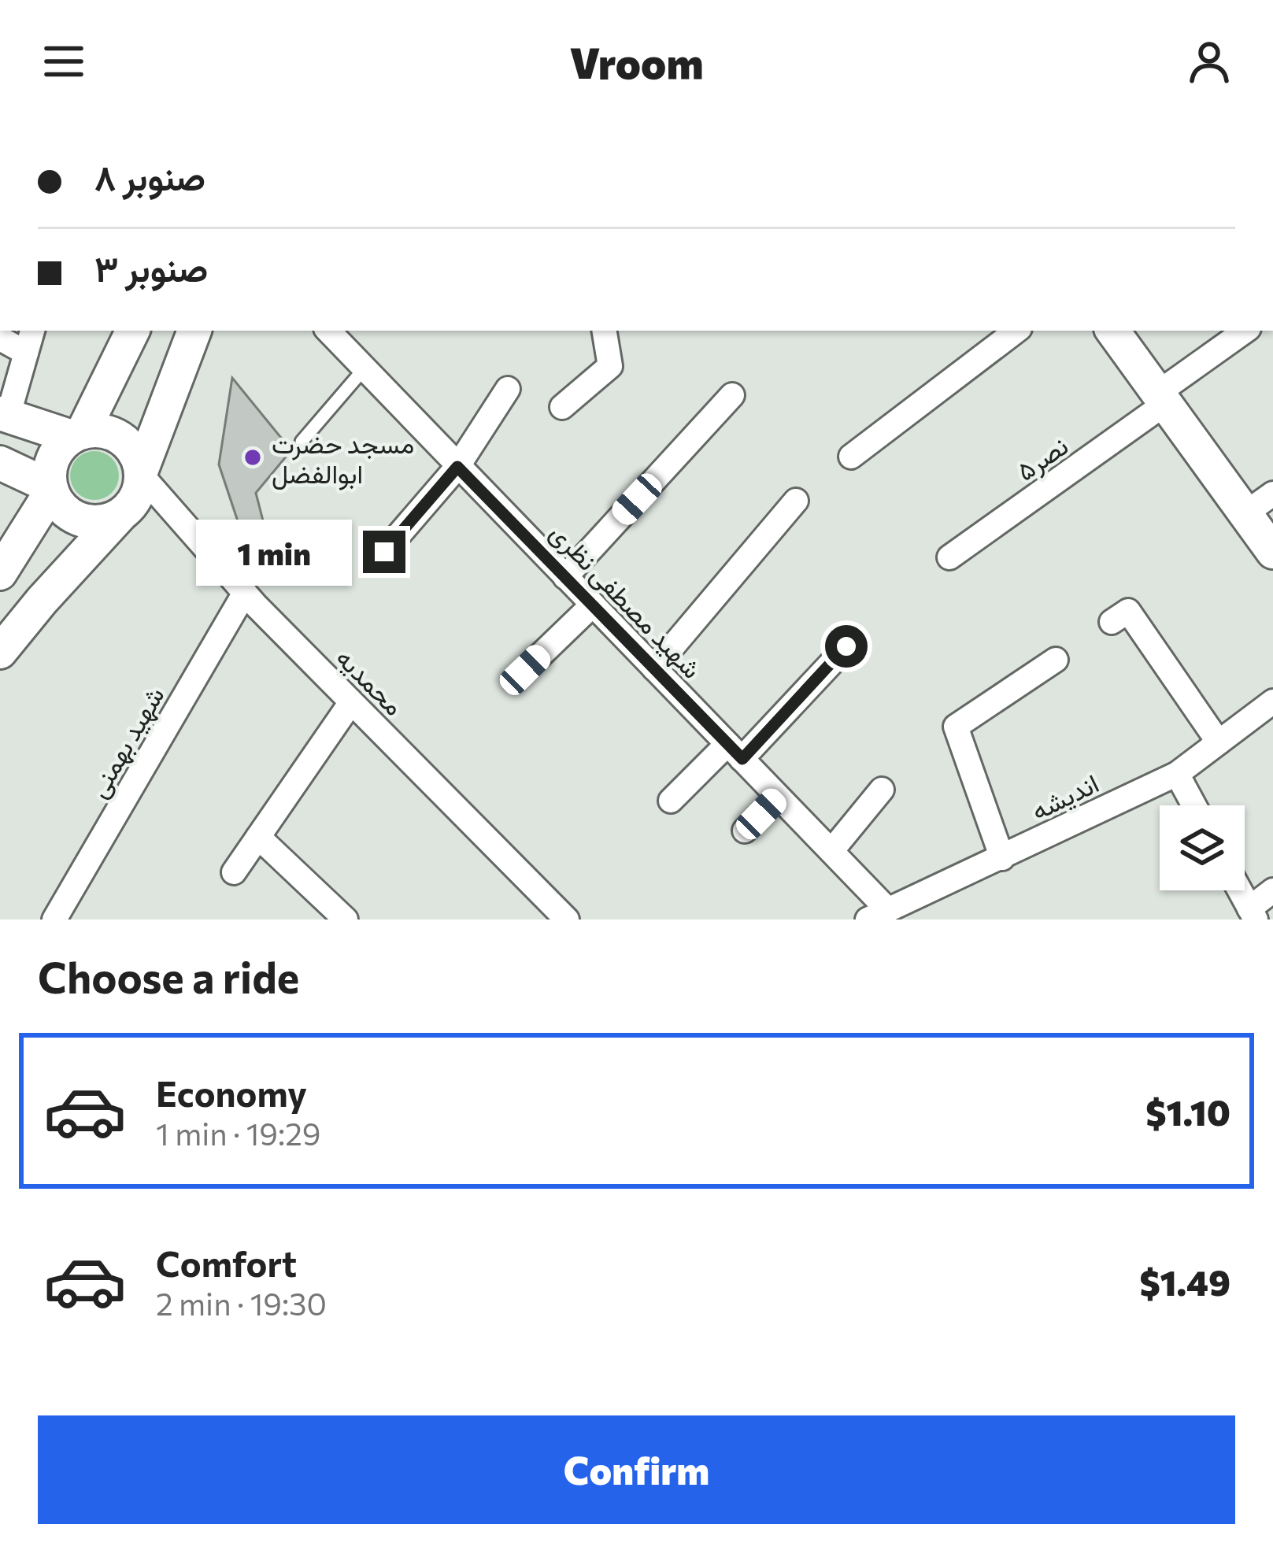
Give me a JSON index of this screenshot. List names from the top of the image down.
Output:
{
  "streets": {
    "street": [
      "نصر۵",
      "شهید مصطفی نظری",
      "محمدیه",
      "شهید بهمنی",
      "اندیشه"
    ]
  },
  "crossings": [
    ["شهید مصطفی نظری", "اندیشه"],
    ["محمدیه", "شهید بهمنی"]
  ],
  "places": ["مسجد حضرت ابوالفضل"],
  "page": {
    "header": "Vroom",
    "banner": ["صنوبر ۸", "صنوبر ۳"],
    "bubble": "1 min",
    "heading": "Choose a ride",
    "list": [
      {
        "name": "Economy",
        "note": "1 min · 19:29",
        "value": "$1.10"
      },
      {
        "name": "Comfort",
        "note": "2 min · 19:30",
        "value": "$1.49"
      }
    ],
    "buttons": "Confirm"
  }
}
